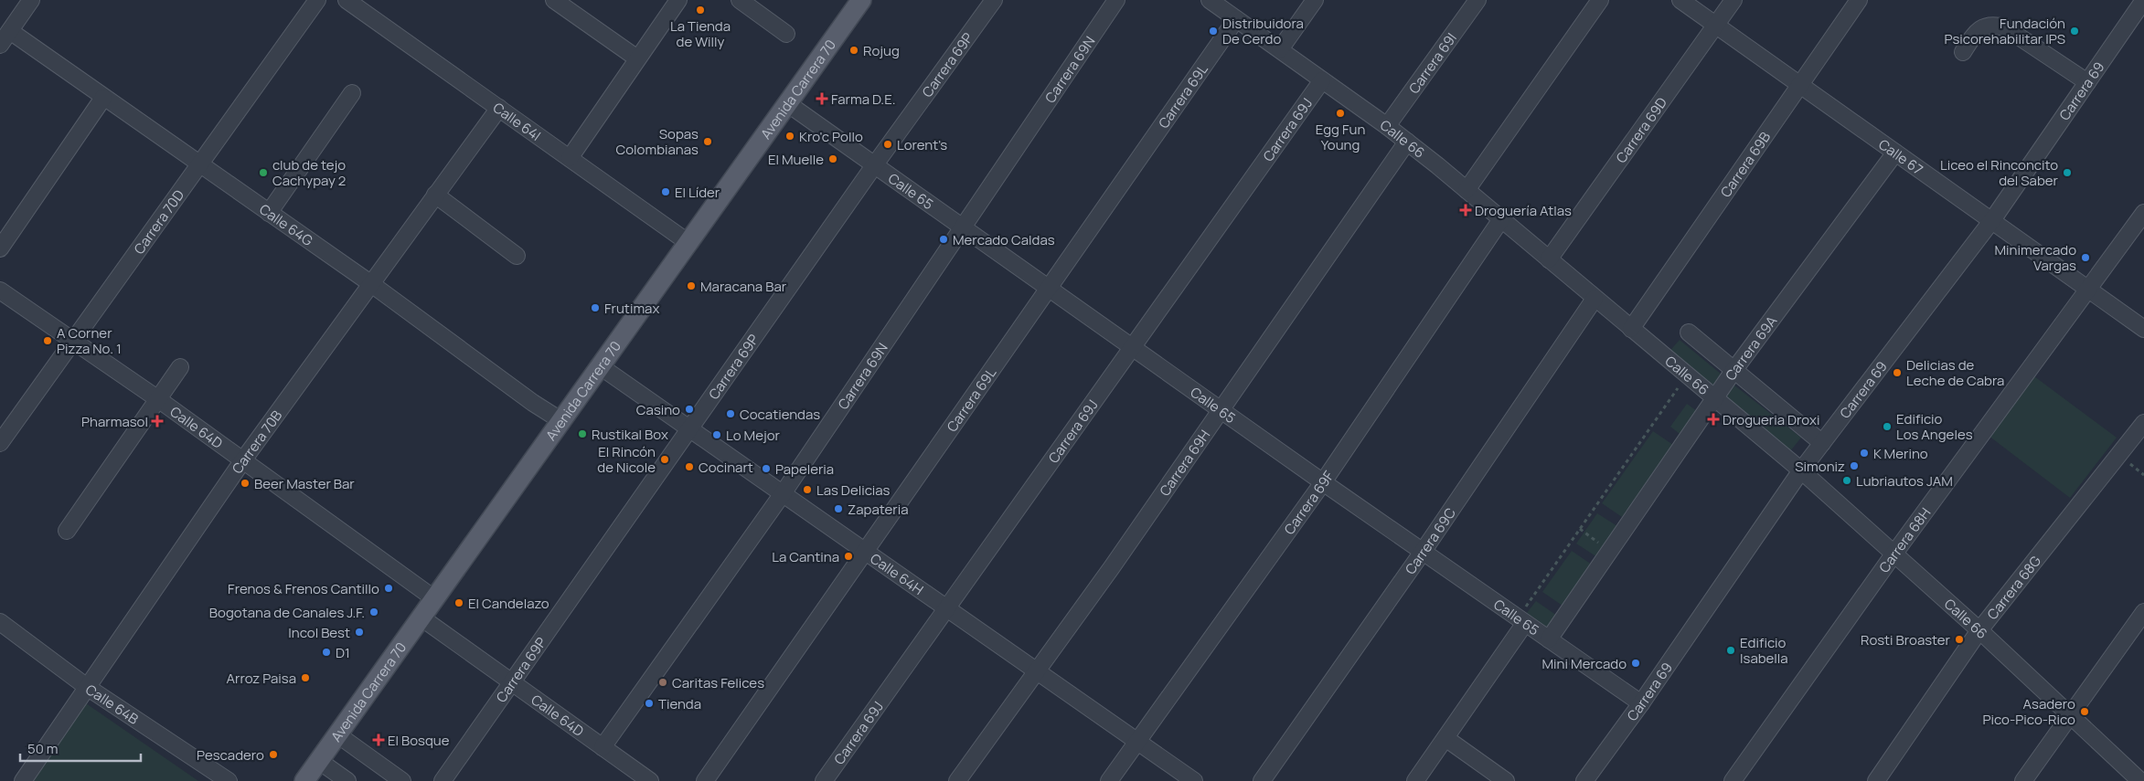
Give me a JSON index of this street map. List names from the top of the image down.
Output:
{
  "streets": {
    "main road": ["Avenida Carrera 70"],
    "street": [
      "Carrera 69I",
      "Carrera 69P",
      "Carrera 69N",
      "Carrera 69",
      "Carrera 69L",
      "Calle 64I",
      "Carrera 69J",
      "Carrera 69D",
      "Calle 66",
      "Calle 67",
      "Carrera 69B",
      "Calle 65",
      "Carrera 70D",
      "Calle 64G",
      "Carrera 69A",
      "Calle 64D",
      "Carrera 70B",
      "Carrera 69H",
      "Carrera 69F",
      "Carrera 68H",
      "Carrera 69C",
      "Calle 64H",
      "Carrera 68G",
      "Calle 64B"
    ]
  },
  "crossings": [
    ["Carrera 69I", "Calle 66"],
    ["Carrera 69P", "Calle 65"],
    ["Carrera 69P", "Calle 64D"],
    ["Carrera 69P", "Calle 64H"],
    ["Carrera 69N", "Calle 65"],
    ["Carrera 69N", "Calle 64D"],
    ["Carrera 69N", "Calle 64H"],
    ["Avenida Carrera 70", "Calle 64I"],
    ["Avenida Carrera 70", "Calle 65"],
    ["Avenida Carrera 70", "Calle 64G"],
    ["Avenida Carrera 70", "Calle 64D"],
    ["Avenida Carrera 70", "Calle 64H"],
    ["Carrera 69", "Calle 66"],
    ["Carrera 69", "Calle 67"],
    ["Carrera 69", "Calle 65"],
    ["Carrera 69L", "Calle 66"],
    ["Carrera 69L", "Calle 65"],
    ["Carrera 69L", "Calle 64H"],
    ["Calle 64I", "Carrera 70B"],
    ["Carrera 69J", "Calle 66"],
    ["Carrera 69J", "Calle 65"],
    ["Carrera 69J", "Calle 64H"],
    ["Carrera 69D", "Calle 66"],
    ["Carrera 69D", "Calle 67"],
    ["Calle 66", "Carrera 69B"],
    ["Calle 66", "Carrera 69A"],
    ["Calle 66", "Carrera 69H"],
    ["Calle 66", "Carrera 69F"],
    ["Calle 66", "Carrera 68H"],
    ["Calle 66", "Carrera 69C"],
    ["Calle 66", "Carrera 68G"],
    ["Calle 67", "Carrera 69B"],
    ["Calle 67", "Carrera 69A"],
    ["Calle 67", "Carrera 68H"],
    ["Calle 65", "Carrera 69A"],
    ["Calle 65", "Carrera 69H"],
    ["Calle 65", "Carrera 69F"],
    ["Calle 65", "Carrera 69C"],
    ["Carrera 70D", "Calle 64G"],
    ["Carrera 70D", "Calle 64D"],
    ["Calle 64G", "Carrera 70B"],
    ["Calle 64D", "Carrera 70B"],
    ["Carrera 70B", "Calle 64B"],
    ["Carrera 69H", "Calle 64H"],
    ["Carrera 69F", "Calle 64H"]
  ],
  "places": {
    "other": [
      "La Tienda de Willy",
      "Distribuidora De Cerdo",
      "Fundación Psicorehabilitar IPS",
      "Rojug",
      "Egg Fun Young",
      "Kro'c Pollo",
      "Sopas Colombianas",
      "Lorent's",
      "El Muelle",
      "club de tejo Cachypay 2",
      "Liceo el Rinconcito del Saber",
      "El Líder",
      "Mercado Caldas",
      "Minimercado Vargas",
      "Maracana Bar",
      "Frutimax",
      "A Corner Pizza No. 1",
      "Delicias de Leche de Cabra",
      "Casino",
      "Cocatiendas",
      "Edificio Los Angeles",
      "Rustikal Box",
      "Lo Mejor",
      "K Merino",
      "El Rincón de Nicole",
      "Simoniz",
      "Cocinart",
      "Papeleria",
      "Lubriautos JAM",
      "Beer Master Bar",
      "Las Delicias",
      "Zapateria",
      "La Cantina",
      "Frenos & Frenos Cantillo",
      "El Candelazo",
      "Bogotana de Canales J.F.",
      "Incol Best",
      "Rosti Broaster",
      "Edificio Isabella",
      "D1",
      "Mini Mercado",
      "Arroz Paisa",
      "Caritas Felices",
      "Tienda",
      "Asadero Pico-Pico-Rico",
      "Pescadero"
    ],
    "health": [
      "Farma D.E.",
      "Droguería Atlas",
      "Drogueria Droxi",
      "Pharmasol",
      "El Bosque"
    ]
  },
  "scale_bar": "50 m"
}
